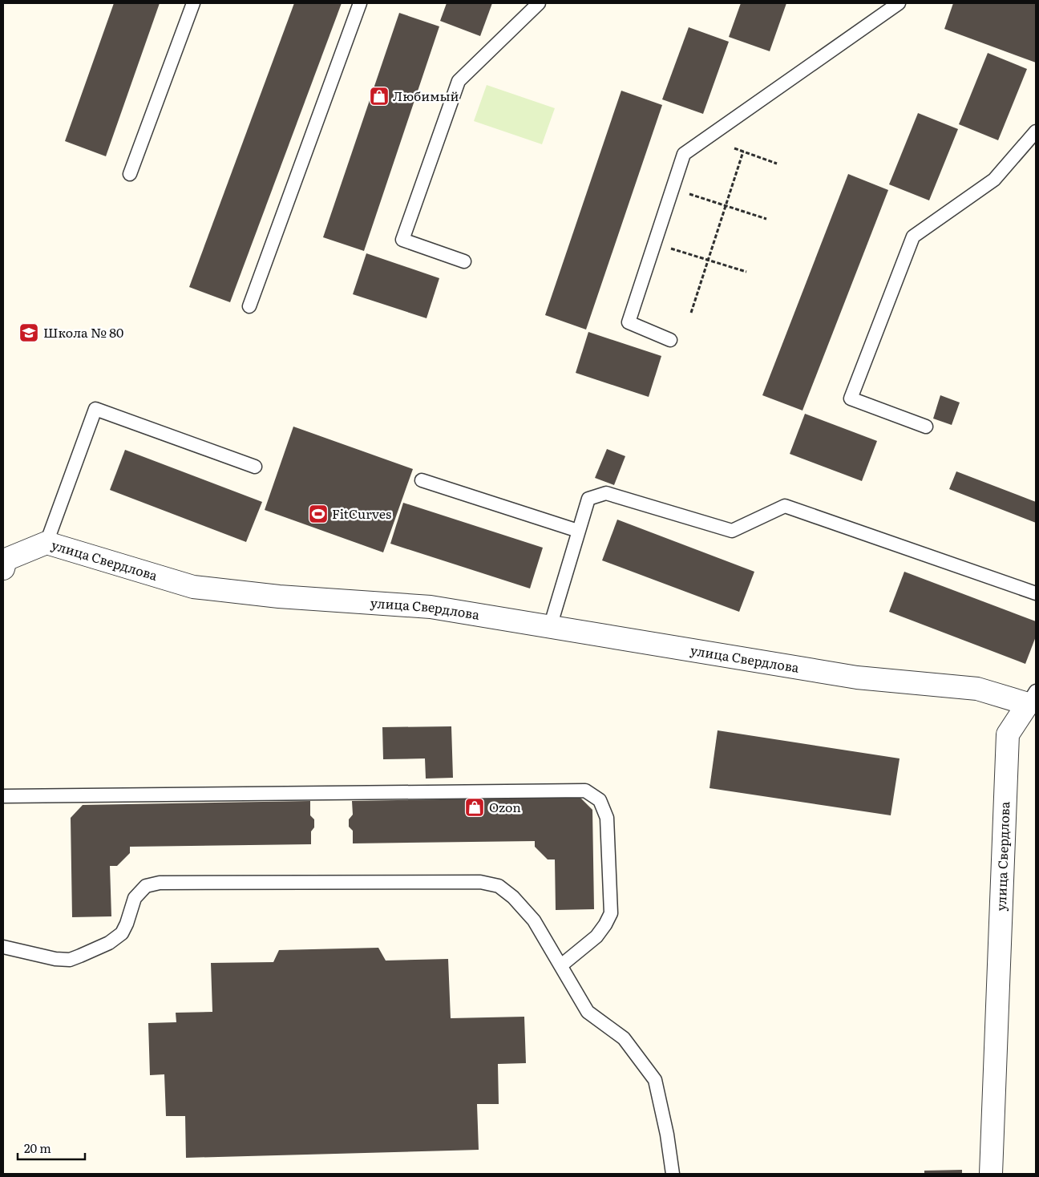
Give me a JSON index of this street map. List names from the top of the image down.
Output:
{
  "streets": {
    "street": ["улица Свердлова"]
  },
  "places": {
    "shop": ["Любимый", "Ozon"],
    "school or university": ["Школа № 80"],
    "sports": ["FitCurves"]
  },
  "scale_bar": "20 m"
}
